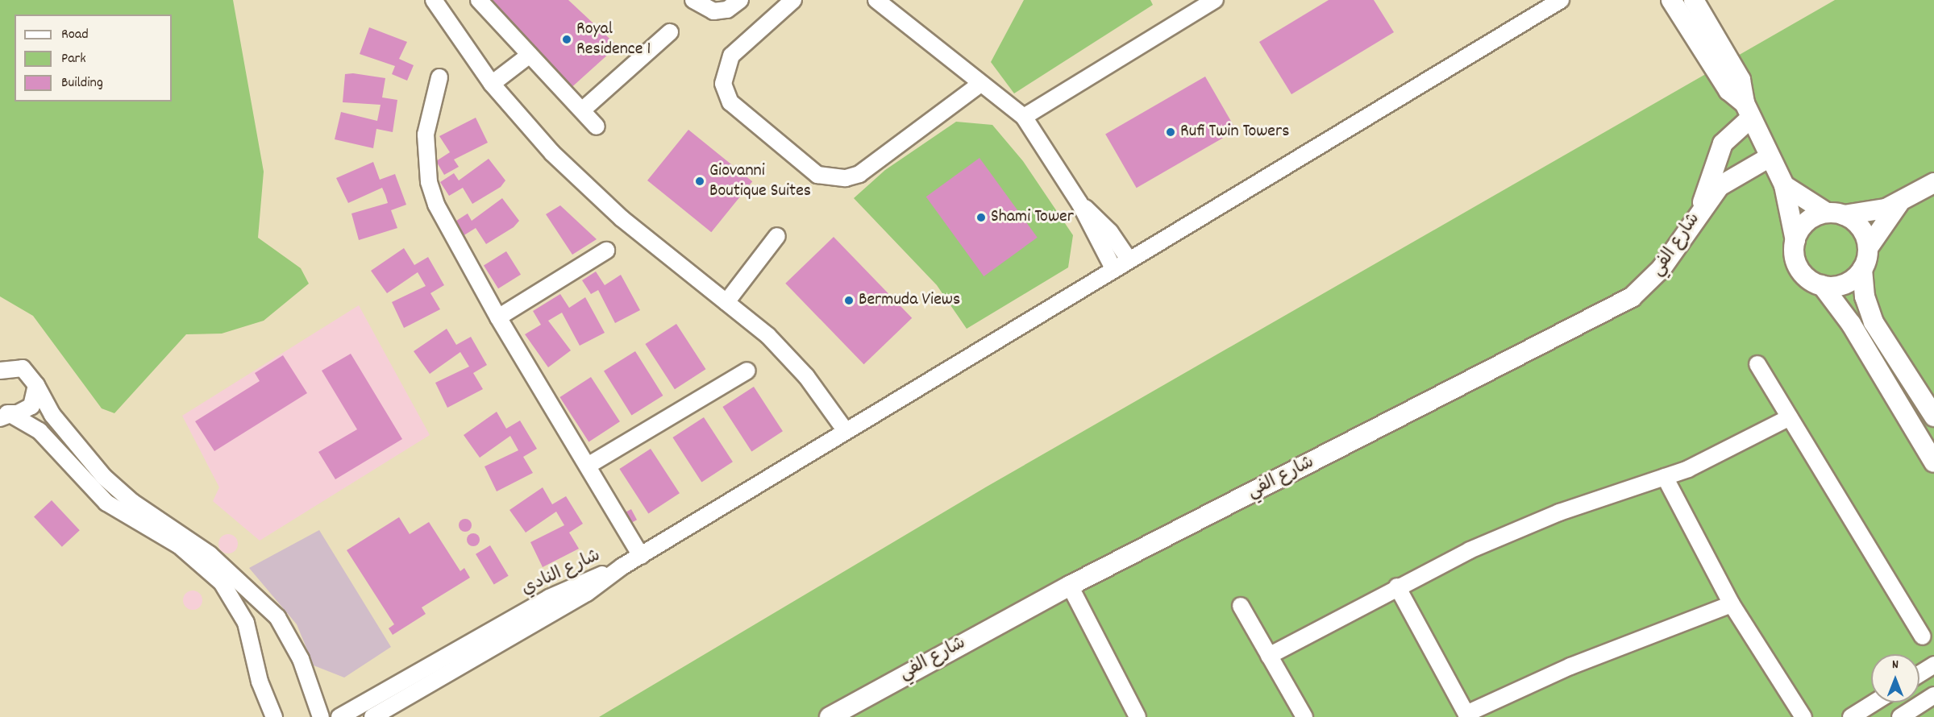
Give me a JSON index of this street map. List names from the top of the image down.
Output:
{
  "streets": {
    "street": ["شارع الفي", "شارع النادي"]
  },
  "places": [
    "Royal Residence 1",
    "Rufi Twin Towers",
    "Giovanni Boutique Suites",
    "Shami Tower",
    "Bermuda Views"
  ],
  "legend": ["Road", "Park", "Building"],
  "north": "top"
}
